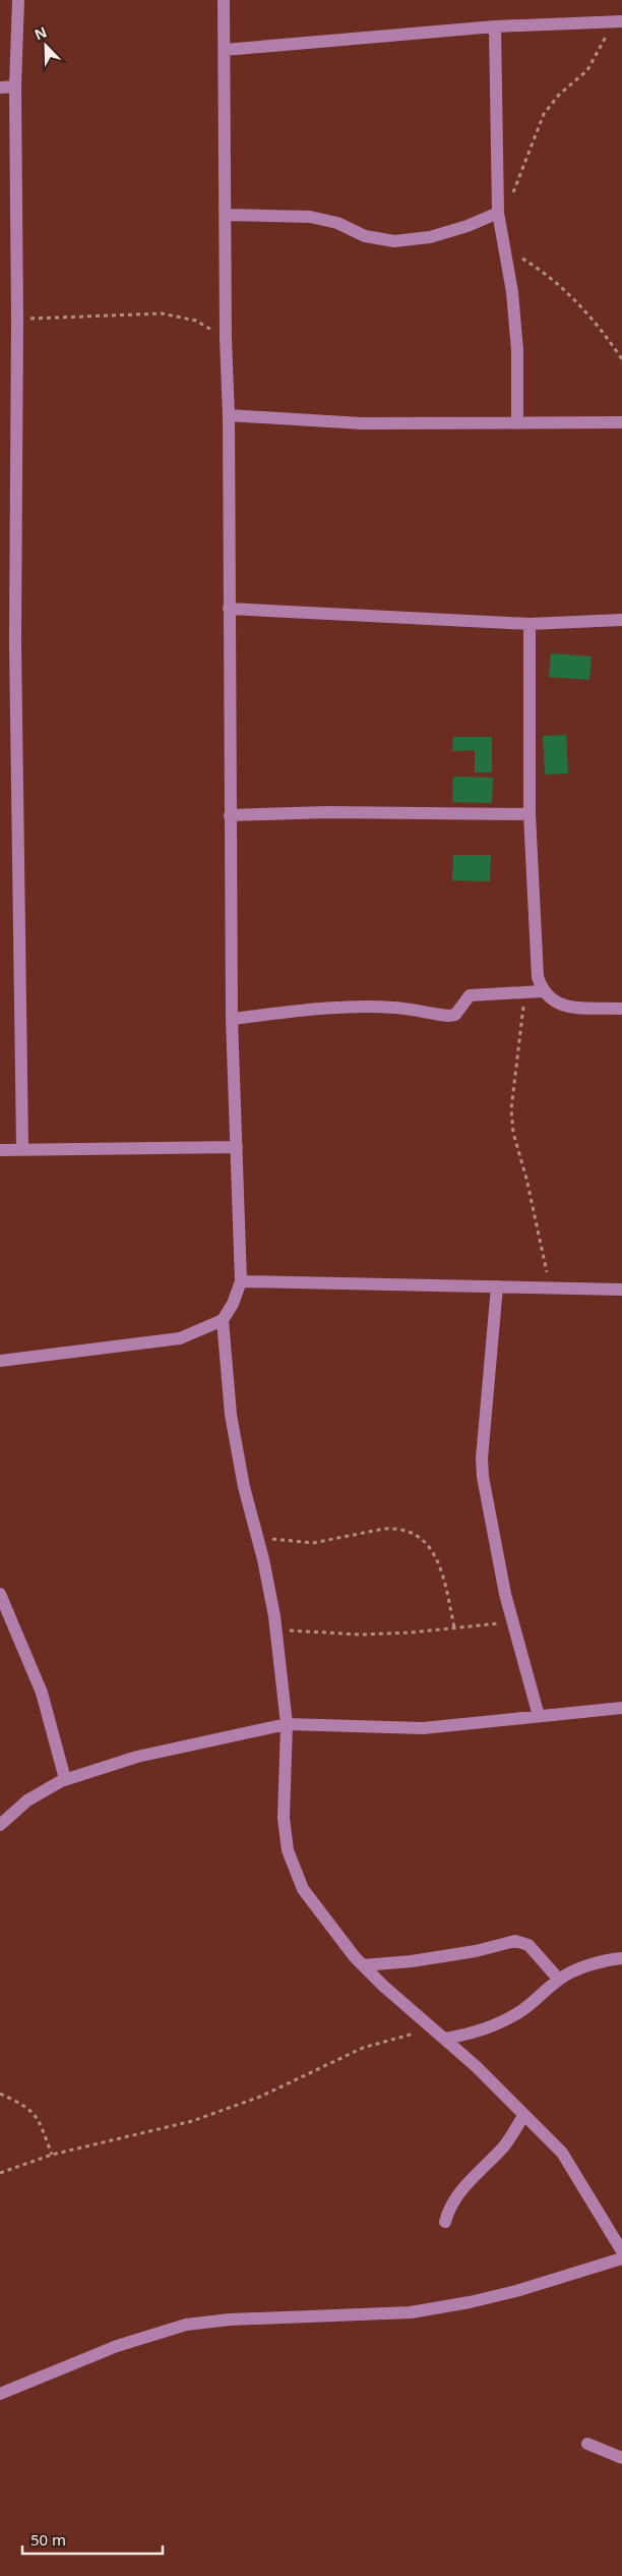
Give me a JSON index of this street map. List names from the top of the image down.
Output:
{
  "scale_bar": "50 m",
  "north": "top left"
}
